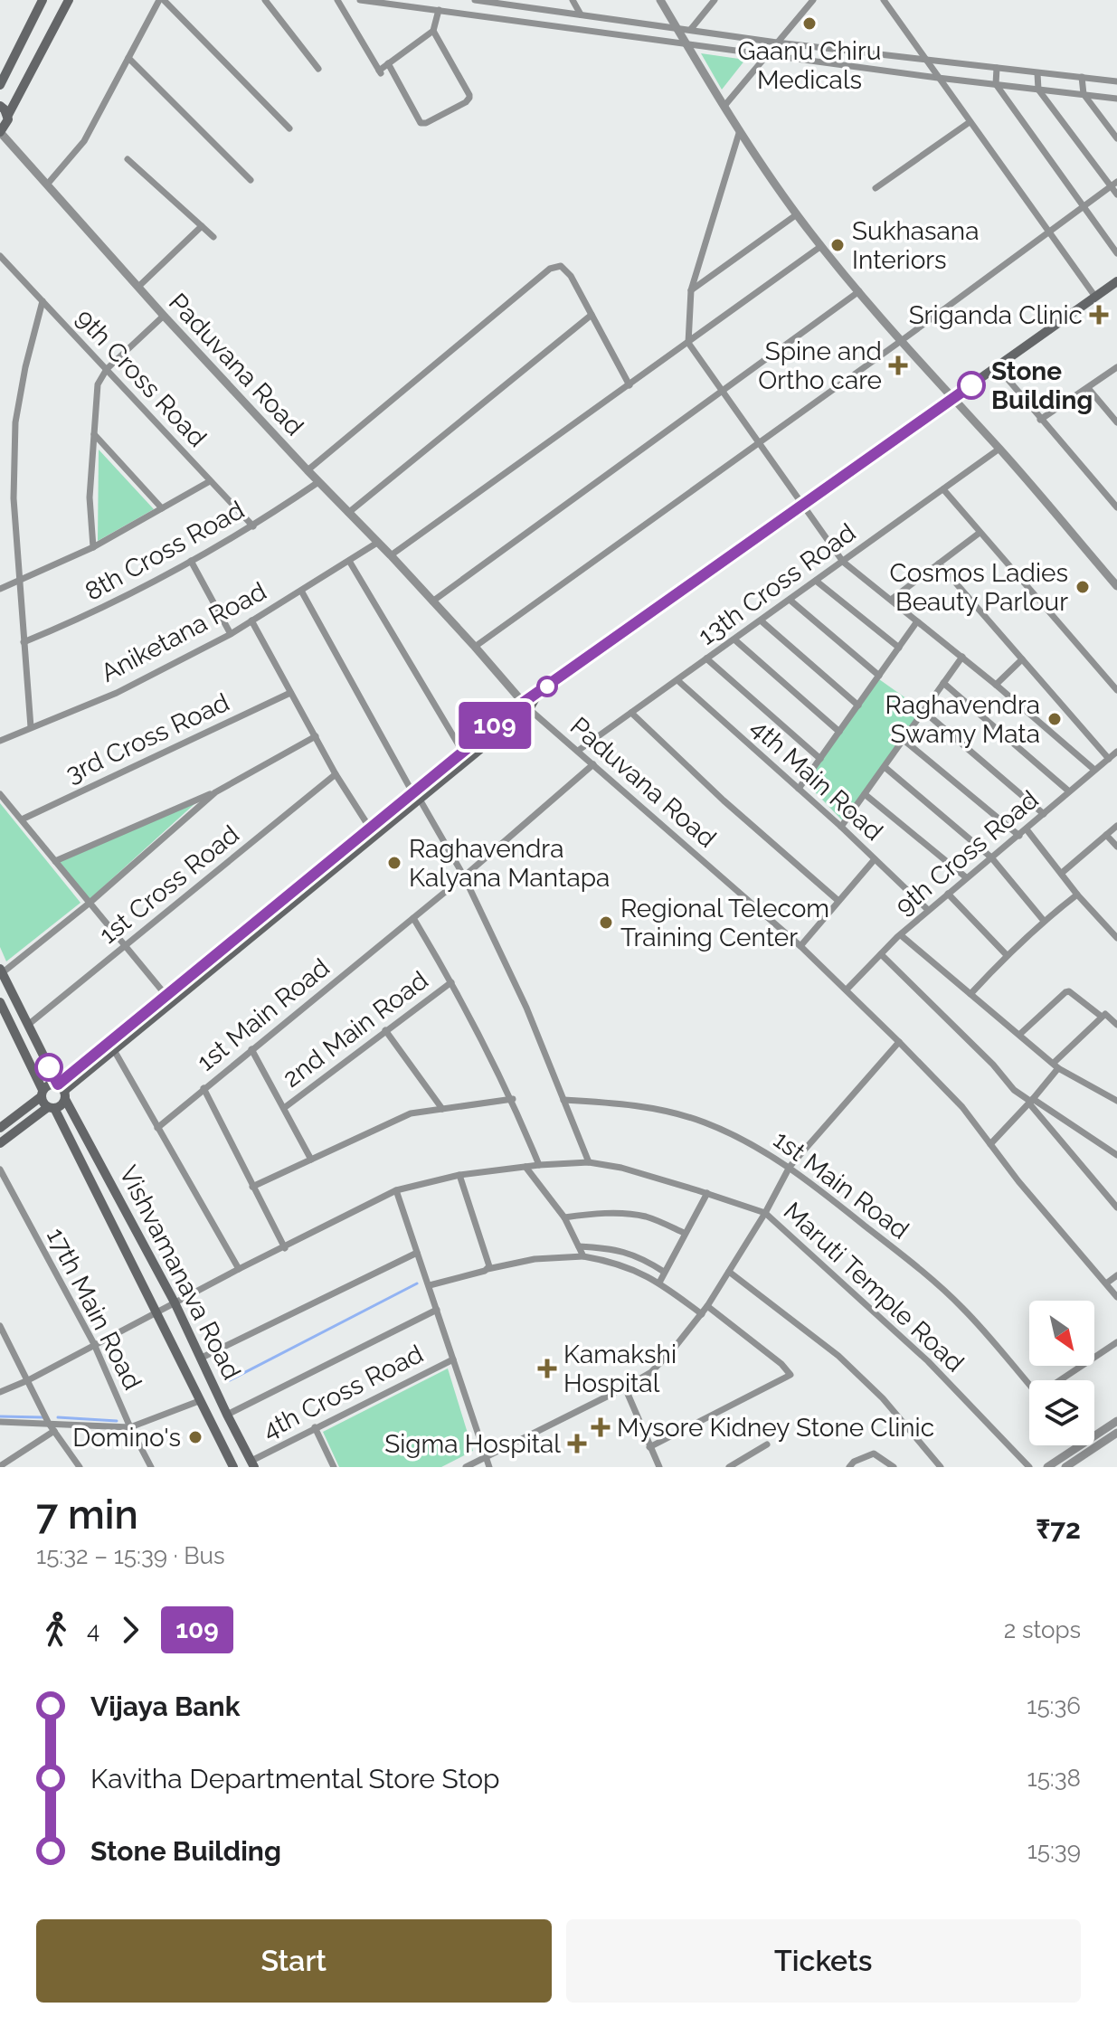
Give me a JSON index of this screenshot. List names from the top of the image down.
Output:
{
  "streets": {
    "main road": ["Vishvamanava Road"],
    "street": [
      "Paduvana Road",
      "9th Cross Road",
      "8th Cross Road",
      "13th Cross Road",
      "Aniketana Road",
      "3rd Cross Road",
      "4th Main Road",
      "1st Cross Road",
      "1st Main Road",
      "2nd Main Road",
      "Maruti Temple Road",
      "17th Main Road",
      "4th Cross Road"
    ]
  },
  "crossings": [
    ["Paduvana Road", "9th Cross Road"],
    ["Paduvana Road", "8th Cross Road"],
    ["Paduvana Road", "13th Cross Road"],
    ["Paduvana Road", "Aniketana Road"],
    ["Paduvana Road", "1st Main Road"],
    ["9th Cross Road", "8th Cross Road"],
    ["9th Cross Road", "4th Main Road"],
    ["13th Cross Road", "4th Main Road"],
    ["1st Cross Road", "Vishvamanava Road"],
    ["Vishvamanava Road", "Maruti Temple Road"],
    ["Vishvamanava Road", "4th Cross Road"]
  ],
  "places": {
    "other": [
      "Gaanu Chiru Medicals",
      "Sukhasana Interiors",
      "Stone Building",
      "Cosmos Ladies Beauty Parlour",
      "Raghavendra Swamy Mata",
      "Raghavendra Kalyana Mantapa",
      "Regional Telecom Training Center",
      "Domino's"
    ],
    "health": [
      "Sriganda Clinic",
      "Spine and Ortho care",
      "Kamakshi Hospital",
      "Mysore Kidney Stone Clinic",
      "Sigma Hospital"
    ]
  },
  "lines": ["bus line 109"],
  "north": "bottom right",
  "page": {
    "on_map": "109",
    "heading": ["7 min", "15:32 – 15:39 · Bus", "₹72"],
    "legs": ["4", "109", "2 stops"],
    "list": [
      {
        "name": "Vijaya Bank",
        "value": "15:36"
      },
      {
        "name": "Kavitha Departmental Store Stop",
        "value": "15:38"
      },
      {
        "name": "Stone Building",
        "value": "15:39"
      }
    ],
    "buttons": ["Start", "Tickets"]
  }
}
